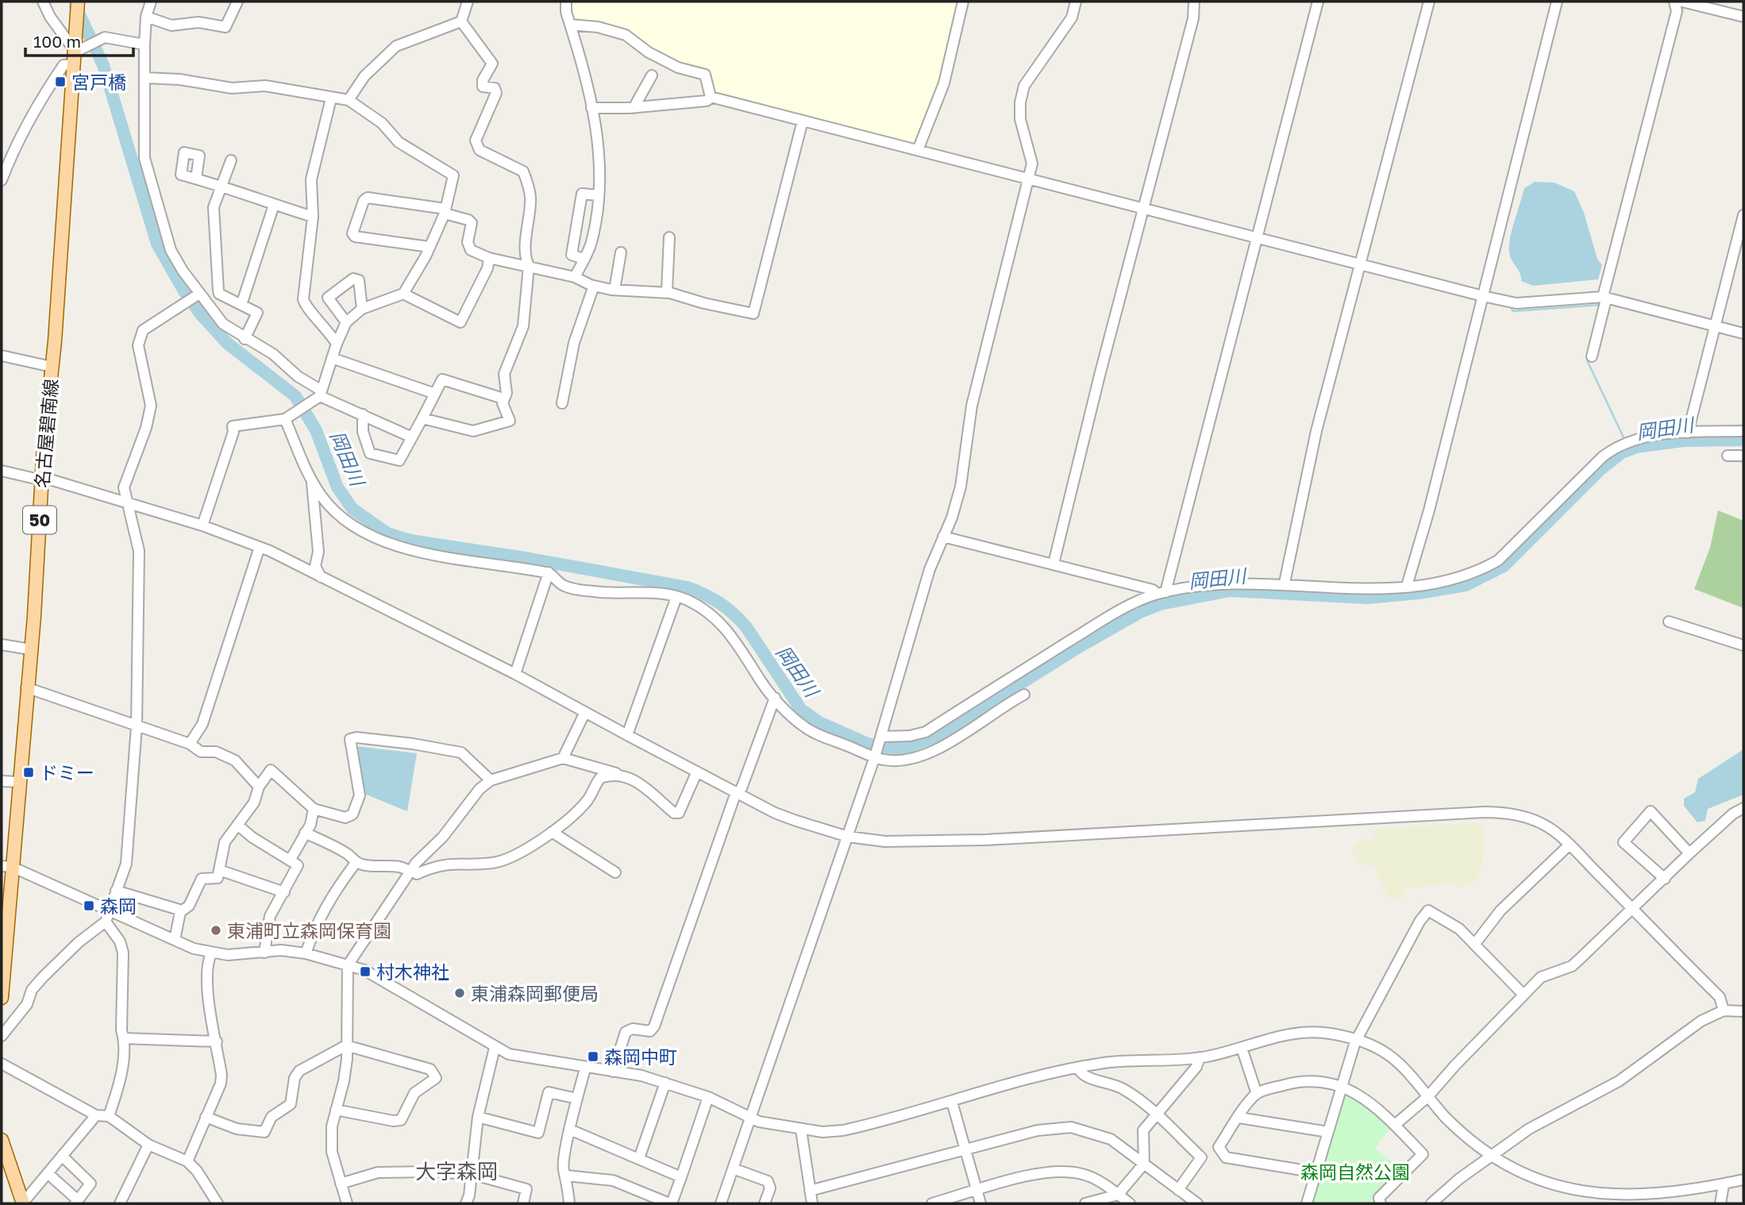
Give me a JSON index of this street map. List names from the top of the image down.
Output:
{
  "streets": {
    "main road": ["名古屋碧南線", "50"]
  },
  "districts": ["大字森岡"],
  "water": ["岡田川"],
  "parks": ["森岡自然公園"],
  "places": {
    "transit": [
      "宮戸橋",
      "ドミー",
      "森岡",
      "村木神社",
      "森岡中町"
    ],
    "other": ["東浦町立森岡保育園", "東浦森岡郵便局"]
  },
  "scale_bar": "100 m"
}
